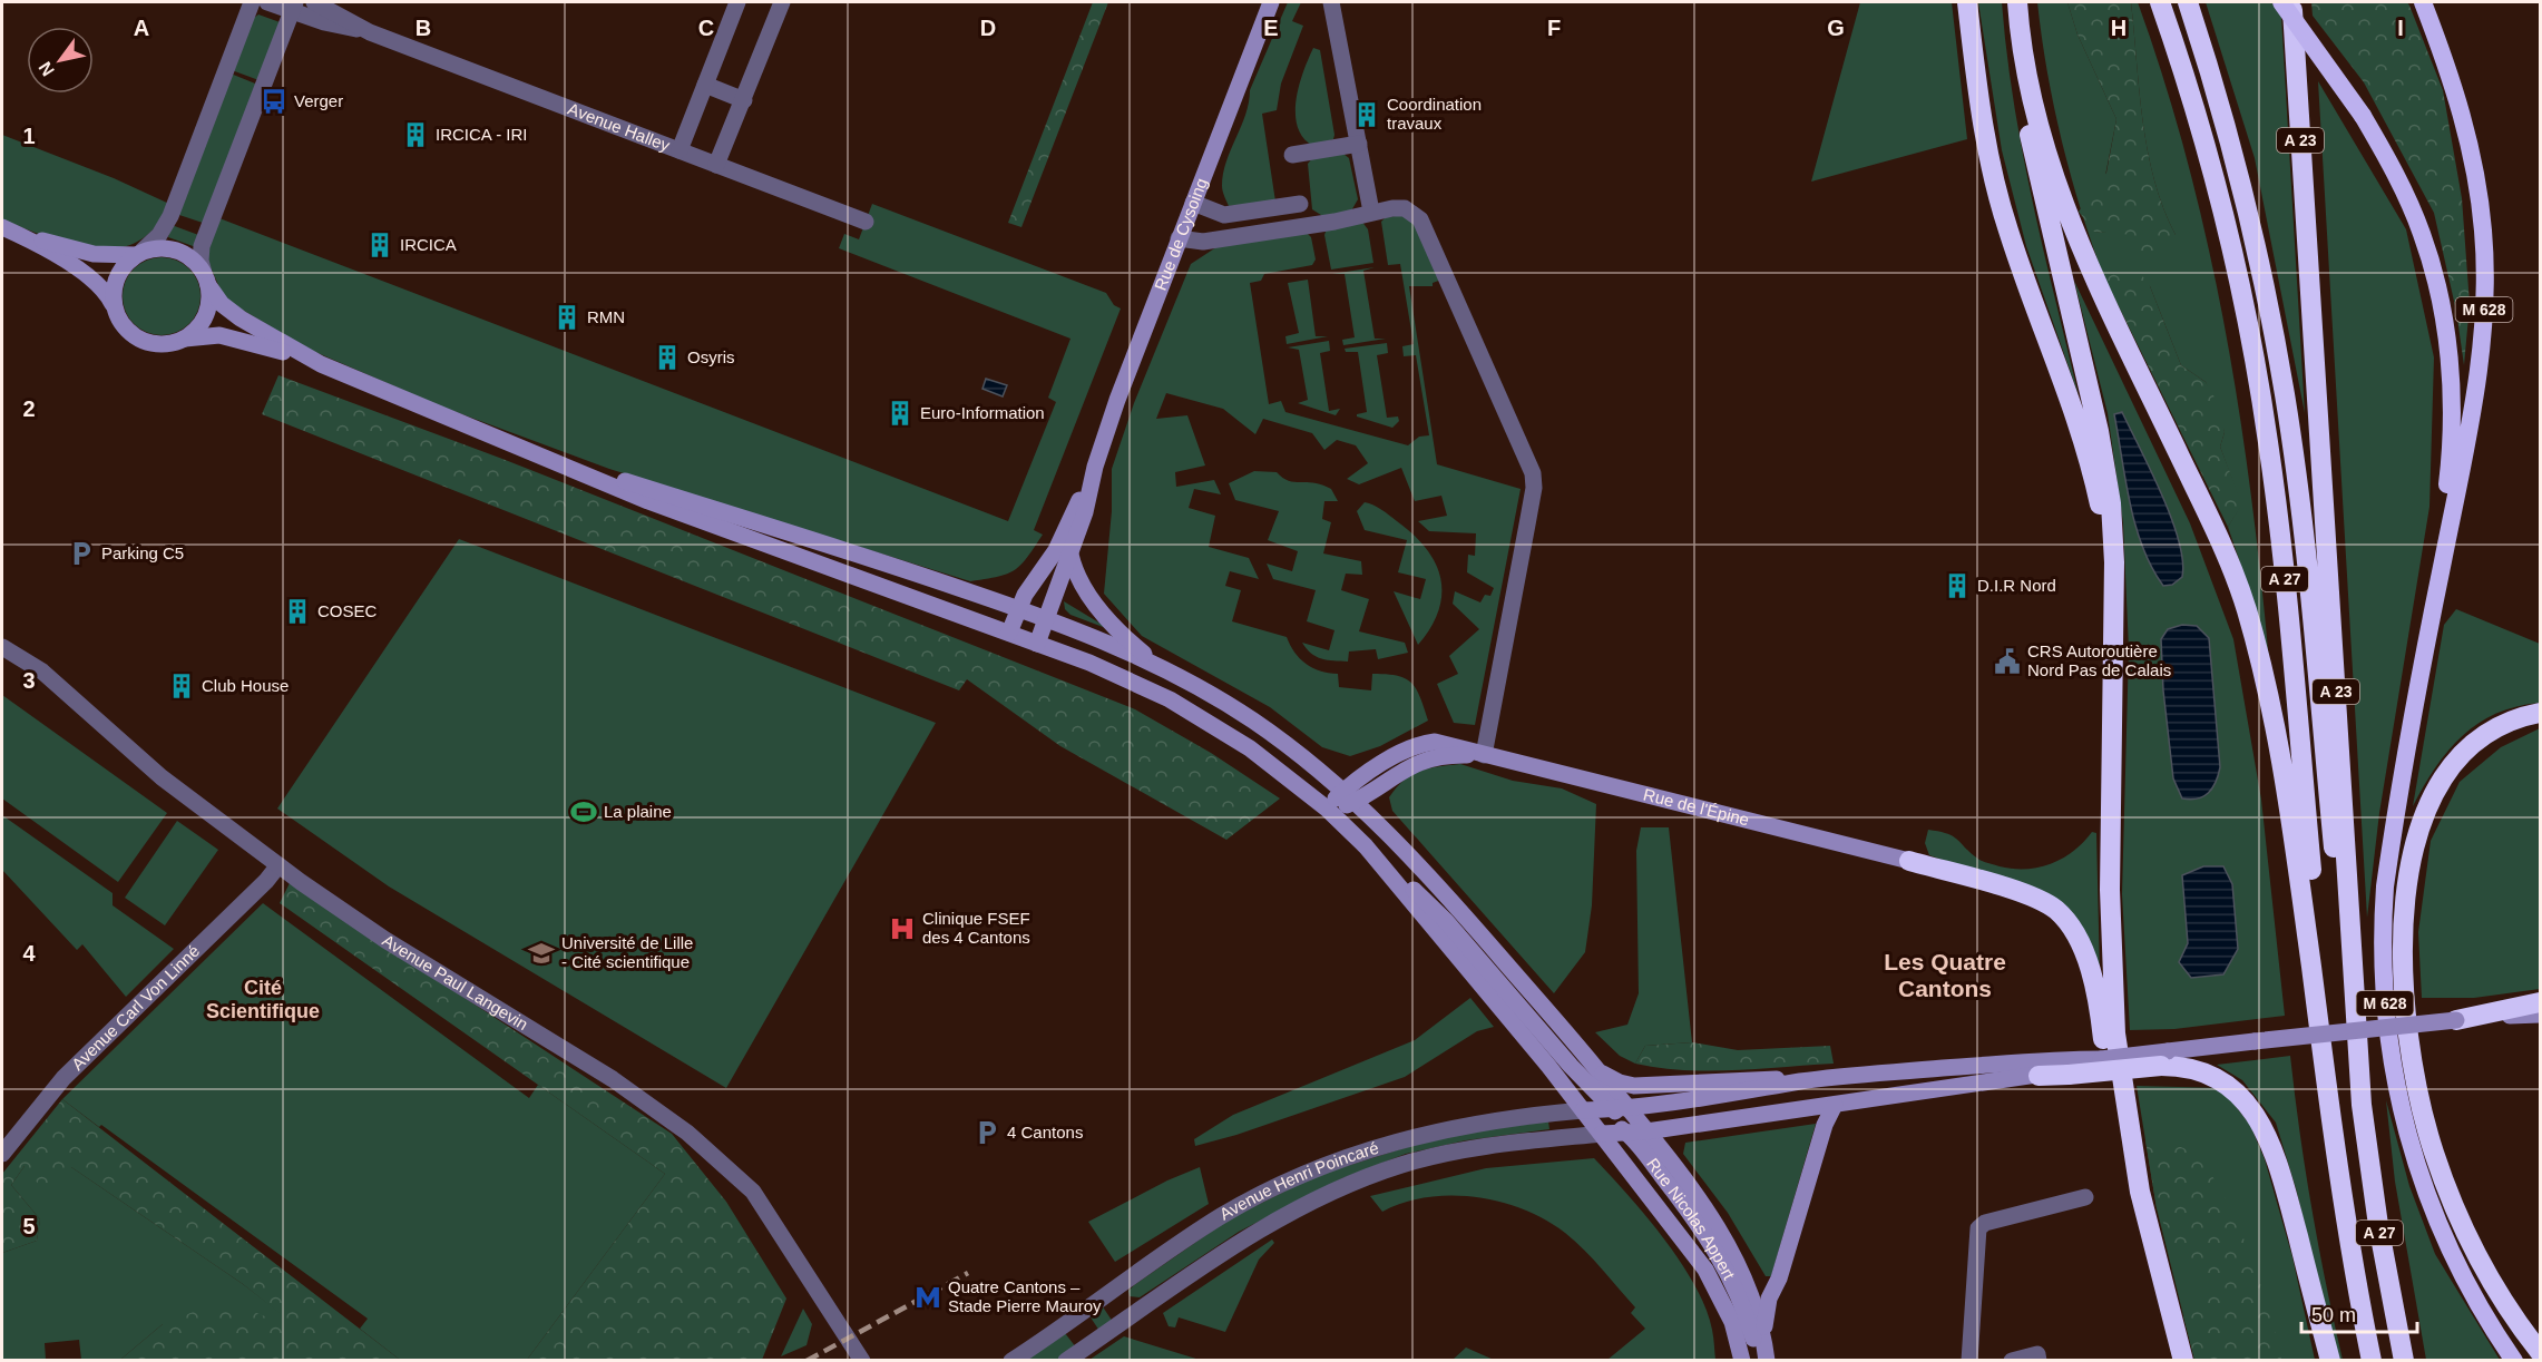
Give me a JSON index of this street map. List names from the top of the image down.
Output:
{
  "streets": {
    "highway": ["A 23", "M 628", "A 27"],
    "main road": [
      "Rue de Cysoing",
      "Rue de l'Épine",
      "Avenue Henri Poincaré",
      "Rue Nicolas Appert"
    ],
    "street": ["Avenue Halley", "Avenue Paul Langevin", "Avenue Carl Von Linné"]
  },
  "crossings": [
    ["A 23", "A 27"],
    ["Avenue Paul Langevin", "Avenue Carl Von Linné"],
    ["Avenue Henri Poincaré", "Rue Nicolas Appert"]
  ],
  "districts": ["Les Quatre Cantons", "Cité Scientifique"],
  "places": {
    "bus stop": ["Verger"],
    "building": [
      "Coordination travaux",
      "IRCICA - IRI",
      "IRCICA",
      "RMN",
      "Osyris",
      "Euro-Information",
      "D.I.R Nord",
      "COSEC",
      "Club House"
    ],
    "parking": ["Parking C5", "4 Cantons"],
    "public building": ["CRS Autoroutière Nord Pas de Calais"],
    "sports": ["La plaine"],
    "hospital": ["Clinique FSEF des 4 Cantons"],
    "school or university": ["Université de Lille ‐ Cité scientifique"],
    "metro station": ["Quatre Cantons – Stade Pierre Mauroy"]
  },
  "scale_bar": "50 m",
  "north": "bottom left",
  "grid": {
    "columns": [
      "A",
      "B",
      "C",
      "D",
      "E",
      "F",
      "G",
      "H",
      "I"
    ],
    "rows": [
      "1",
      "2",
      "3",
      "4",
      "5"
    ]
  }
}
